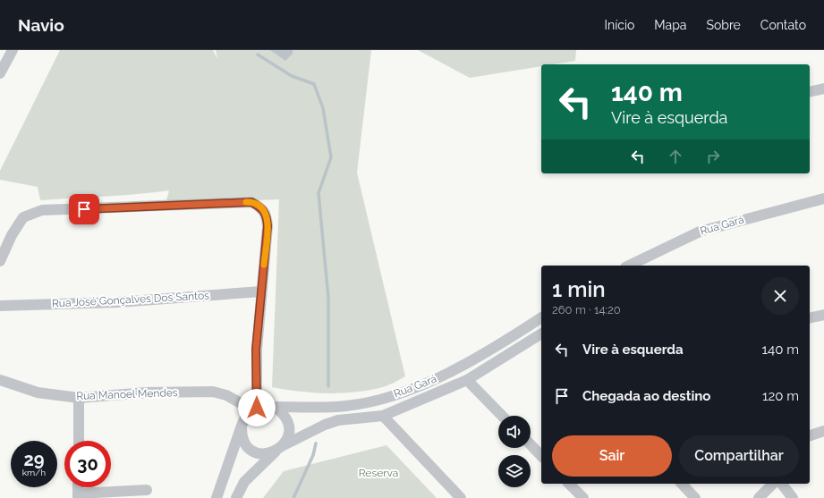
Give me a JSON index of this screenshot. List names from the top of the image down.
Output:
{
  "streets": {
    "street": ["Rua Gará", "Rua José Gonçalves Dos Santos", "Rua Manoel Mendes"]
  },
  "crossings": [
    ["Rua Gará", "Rua Manoel Mendes"]
  ],
  "parks": ["Reserva"],
  "page": {
    "header": "Navio",
    "nav": [
      "Início",
      "Mapa",
      "Sobre",
      "Contato"
    ],
    "turn": ["140 m", "Vire à esquerda"],
    "heading": ["1 min", "260 m · 14:20"],
    "list": [
      {
        "name": "Vire à esquerda",
        "value": "140 m"
      },
      {
        "name": "Chegada ao destino",
        "value": "120 m"
      }
    ],
    "buttons": ["Sair", "Compartilhar"],
    "speed": "29 km/h",
    "limit": "30"
  }
}
